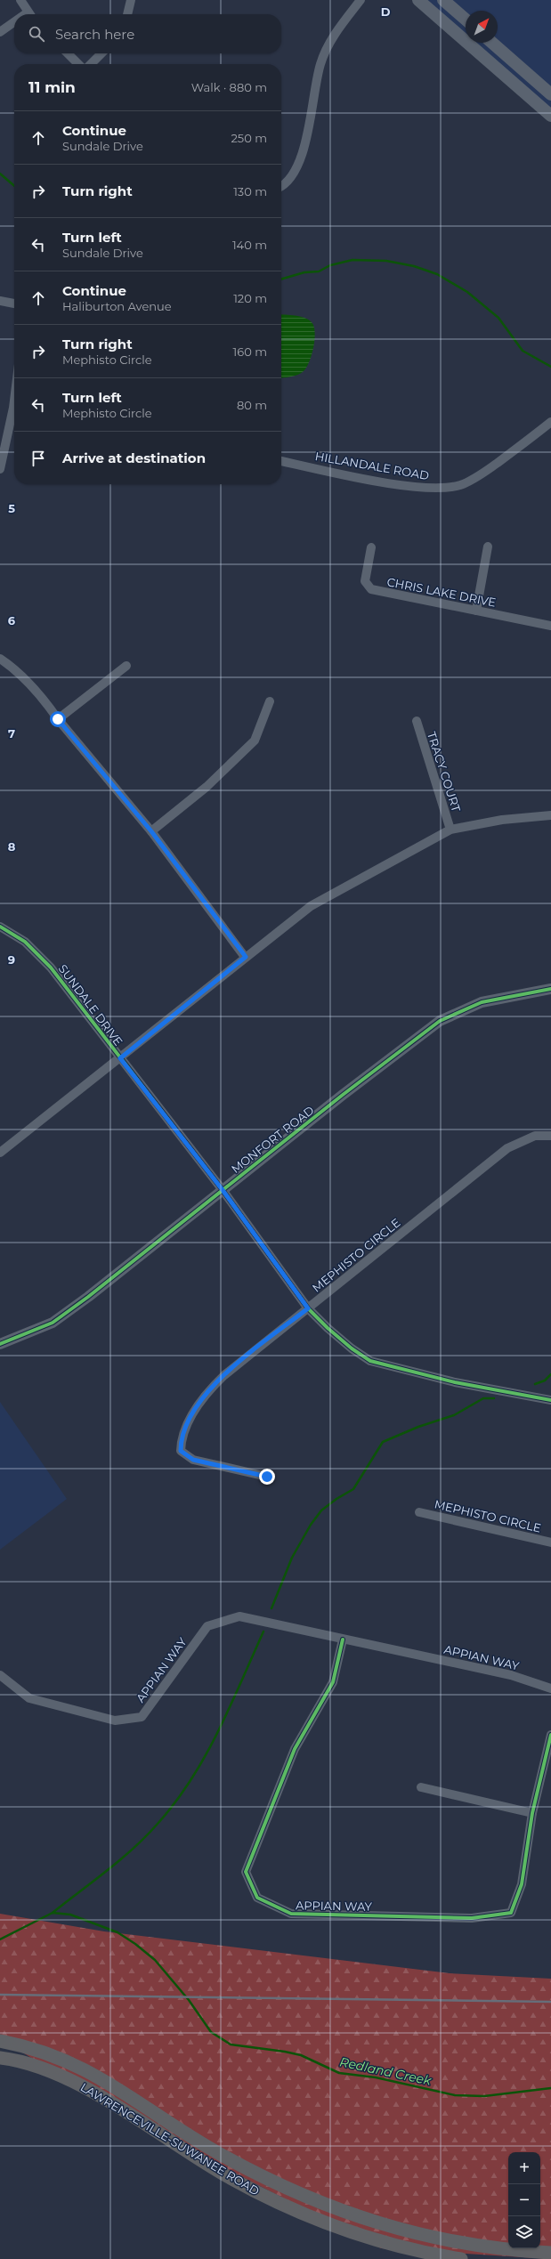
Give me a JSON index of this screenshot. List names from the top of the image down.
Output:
{
  "streets": {
    "main road": ["LAWRENCEVILLE-SUWANEE ROAD"],
    "street": [
      "HILLANDALE ROAD",
      "CHRIS LAKE DRIVE",
      "TRACY COURT",
      "SUNDALE DRIVE",
      "MONFORT ROAD",
      "MEPHISTO CIRCLE",
      "APPIAN WAY"
    ]
  },
  "crossings": [
    ["SUNDALE DRIVE", "MONFORT ROAD"],
    ["SUNDALE DRIVE", "MEPHISTO CIRCLE"]
  ],
  "water": ["Redland Creek"],
  "north": "top right",
  "page": {
    "search": "Search here",
    "heading": ["11 min", "Walk · 880 m"],
    "list": [
      ["Continue", "Sundale Drive", "250 m"],
      ["Turn right", "130 m"],
      ["Turn left", "Sundale Drive", "140 m"],
      ["Continue", "Haliburton Avenue", "120 m"],
      ["Turn right", "Mephisto Circle", "160 m"],
      ["Turn left", "Mephisto Circle", "80 m"],
      "Arrive at destination"
    ],
    "map_buttons": ["+", "−"]
  },
  "grid": {
    "columns": ["D"],
    "rows": [
      "5",
      "6",
      "7",
      "8",
      "9"
    ]
  }
}
